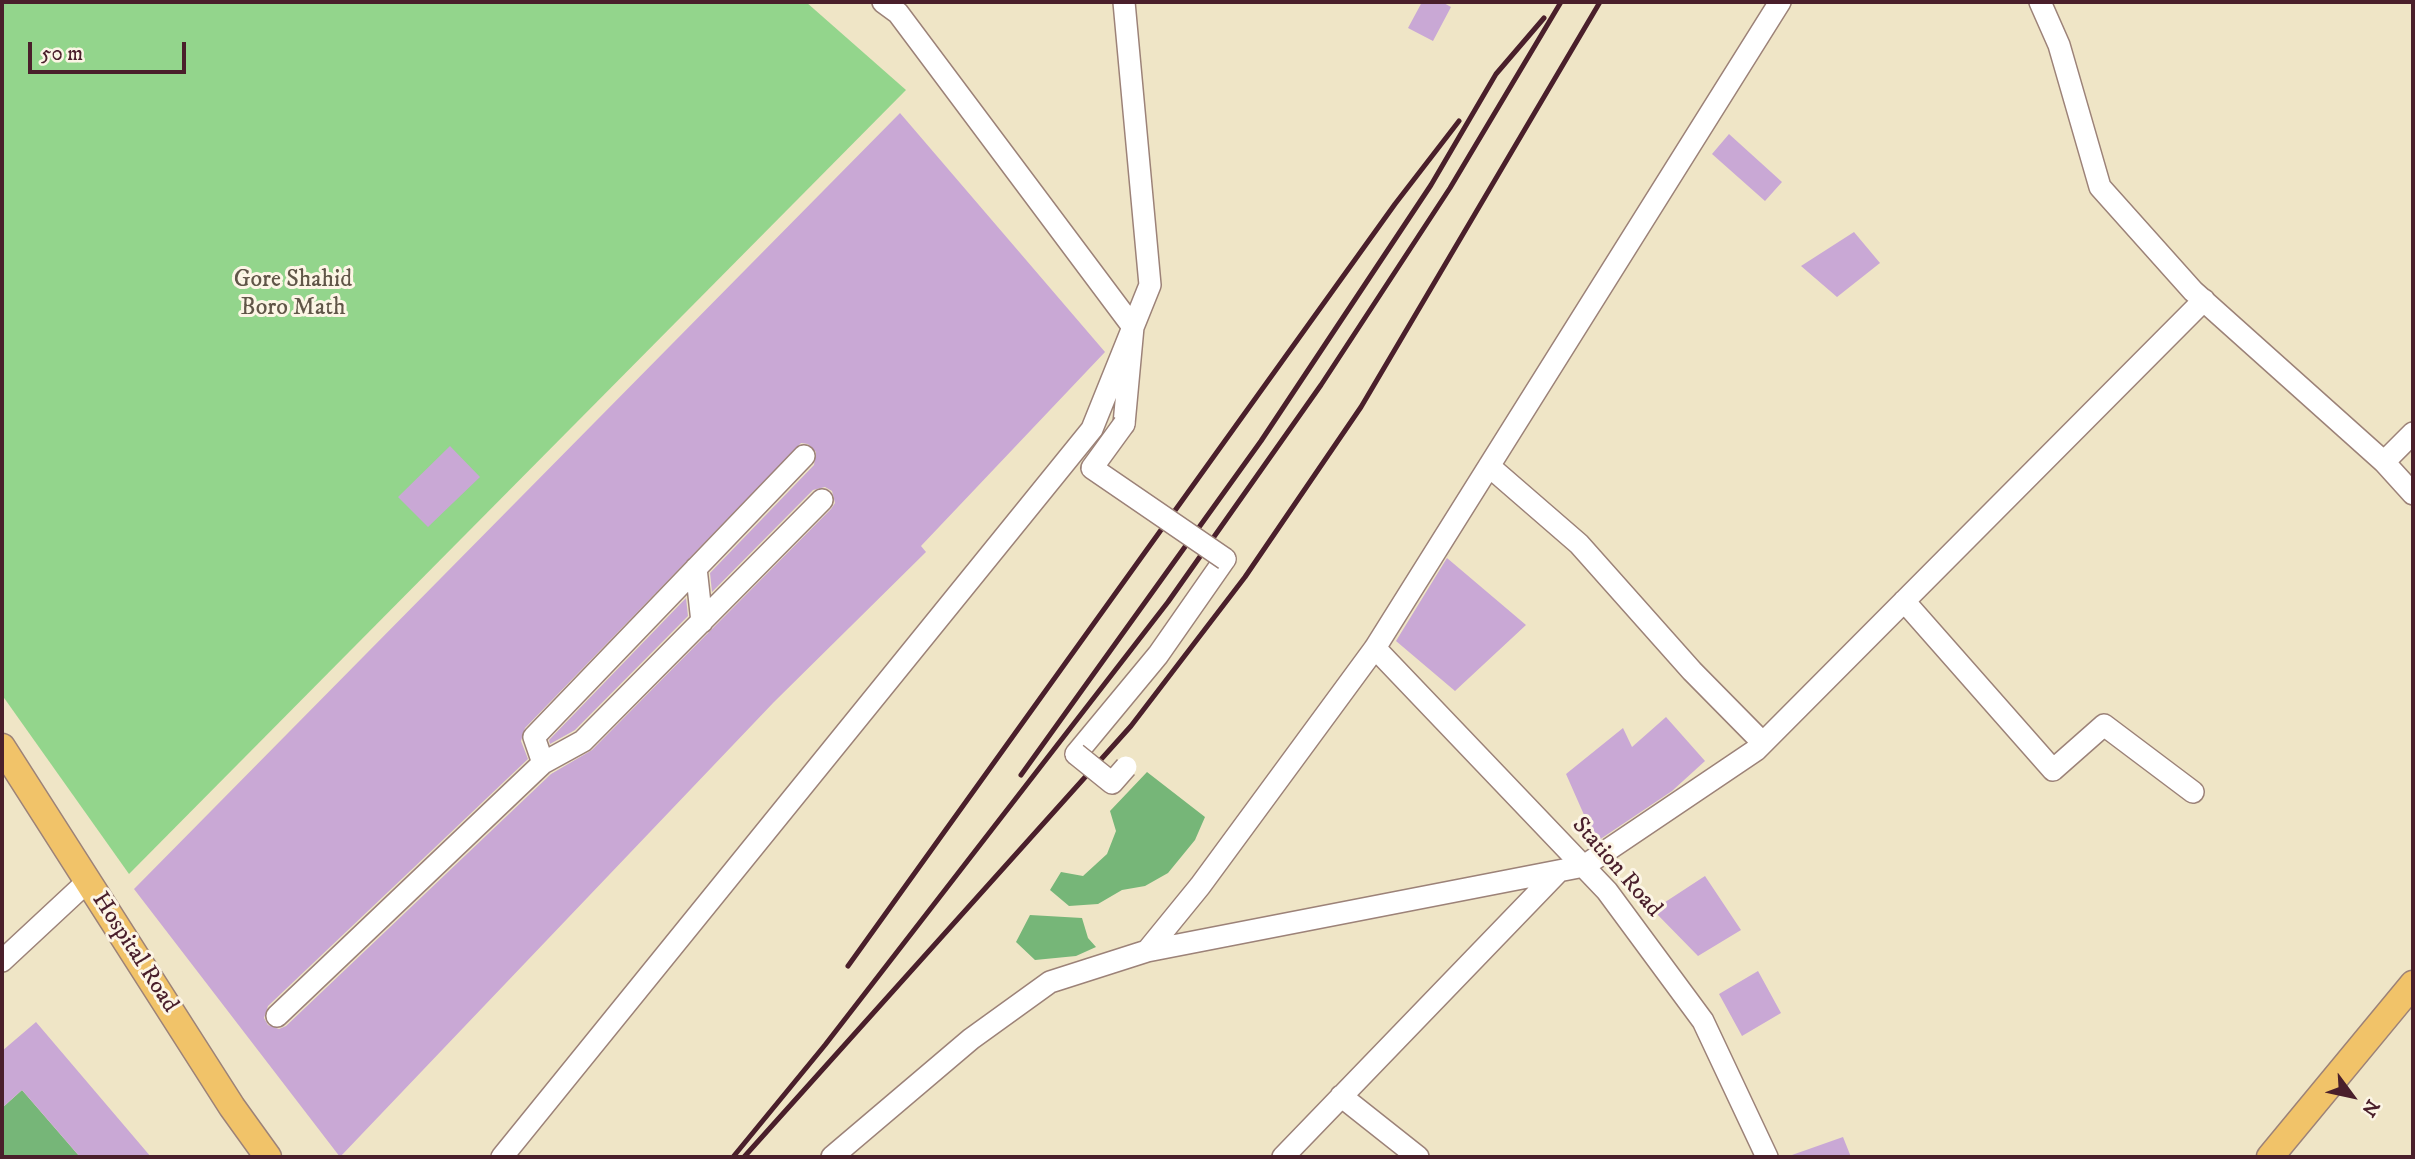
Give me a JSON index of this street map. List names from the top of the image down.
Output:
{
  "streets": {
    "main road": ["Hospital Road"],
    "street": ["Station Road"]
  },
  "parks": ["Gore Shahid Boro Math"],
  "scale_bar": "50 m",
  "north": "bottom right"
}
